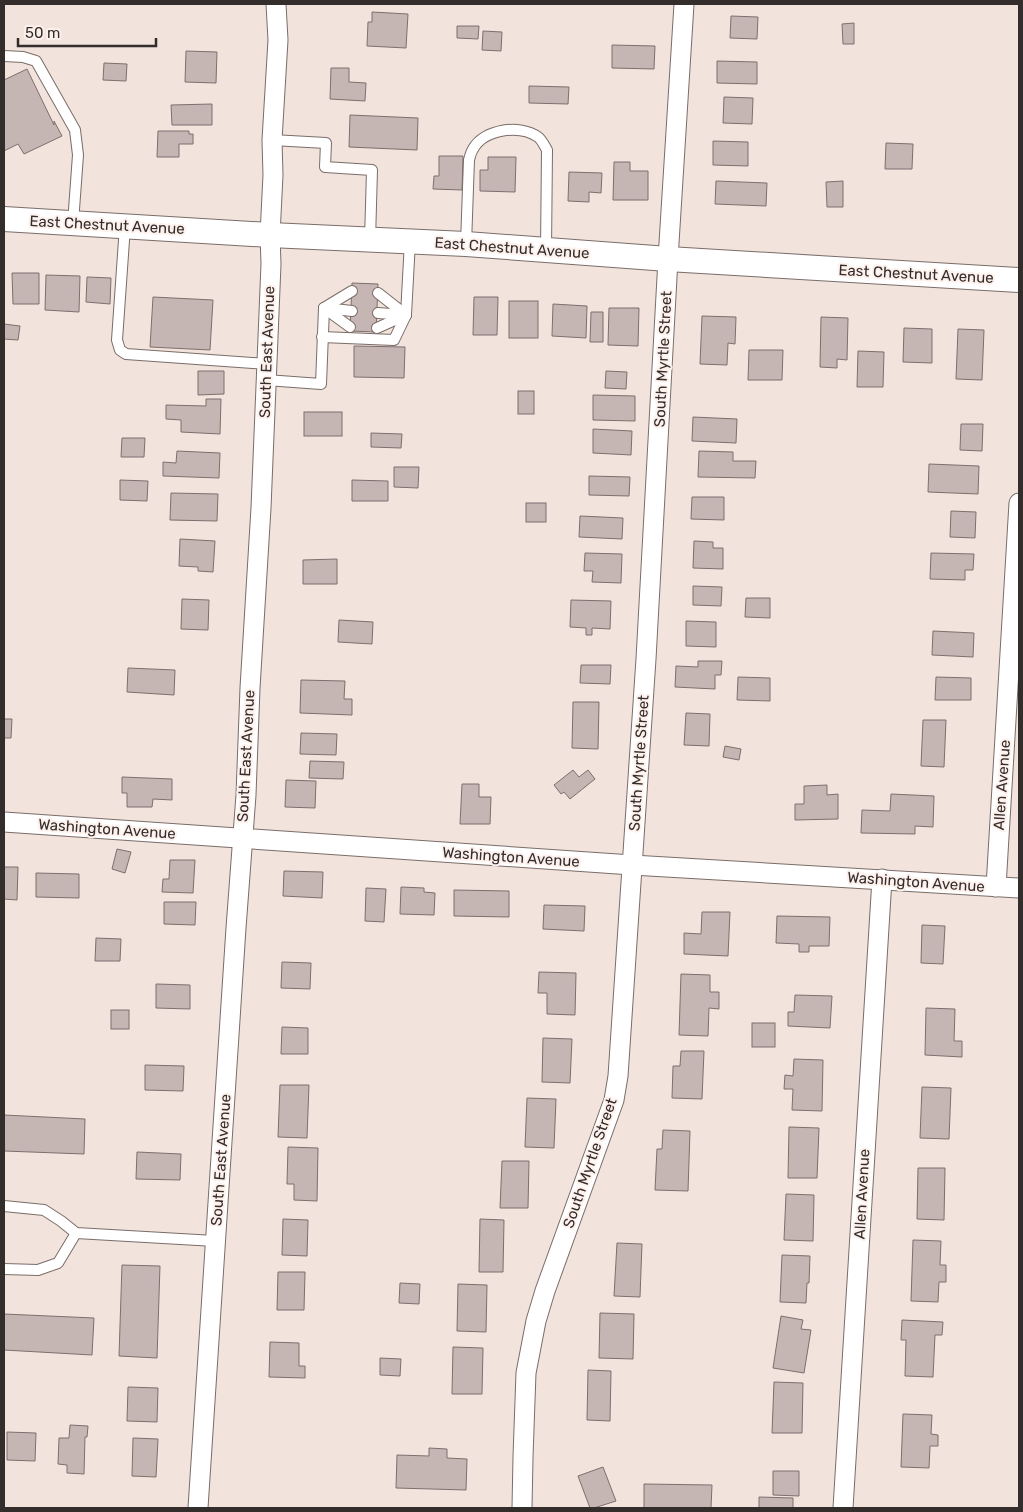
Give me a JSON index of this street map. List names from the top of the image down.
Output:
{
  "streets": {
    "street": [
      "East Chestnut Avenue",
      "South East Avenue",
      "South Myrtle Street",
      "Allen Avenue",
      "Washington Avenue"
    ]
  },
  "crossings": [
    ["East Chestnut Avenue", "South East Avenue"],
    ["East Chestnut Avenue", "South Myrtle Street"],
    ["South East Avenue", "Washington Avenue"],
    ["South Myrtle Street", "Washington Avenue"],
    ["Allen Avenue", "Washington Avenue"]
  ],
  "scale_bar": "50 m"
}
